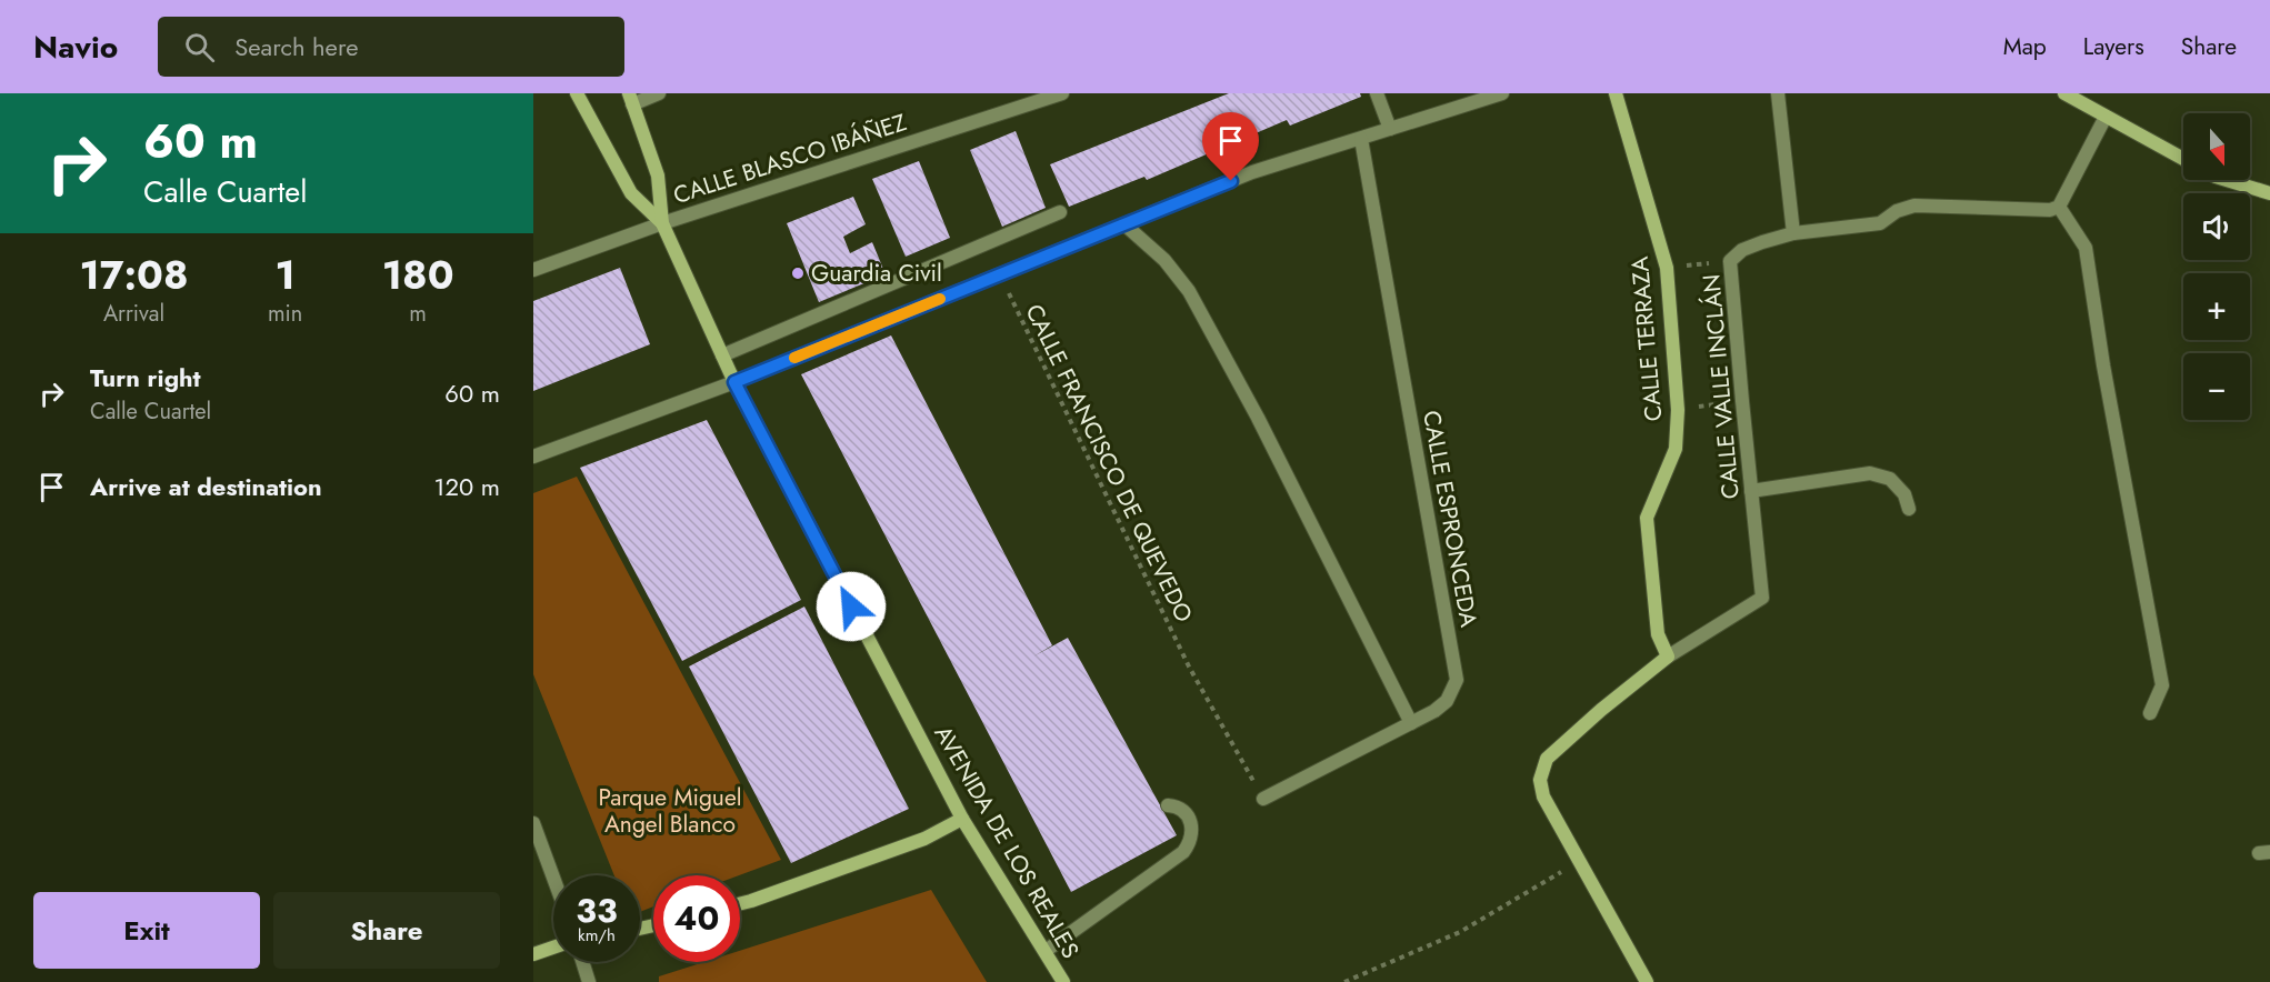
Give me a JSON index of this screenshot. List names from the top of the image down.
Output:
{
  "streets": {
    "street": [
      "CALLE BLASCO IBÁÑEZ",
      "CALLE TERRAZA",
      "CALLE VALLE INCLÁN",
      "CALLE ESPRONCEDA",
      "AVENIDA DE LOS REALES"
    ],
    "path": ["CALLE FRANCISCO DE QUEVEDO"]
  },
  "crossings": [
    ["CALLE BLASCO IBÁÑEZ", "AVENIDA DE LOS REALES"],
    ["CALLE TERRAZA", "CALLE VALLE INCLÁN"],
    ["CALLE FRANCISCO DE QUEVEDO", "CALLE ESPRONCEDA"]
  ],
  "parks": ["Parque Miguel Angel Blanco"],
  "places": ["Guardia Civil"],
  "north": "bottom",
  "page": {
    "header": "Navio",
    "search": "Search here",
    "nav": ["Map", "Layers", "Share"],
    "turn": ["60 m", "Calle Cuartel"],
    "map_buttons": ["+", "−"],
    "eta": [
      "17:08",
      "Arrival",
      "1",
      "min",
      "180",
      "m"
    ],
    "list": [
      {
        "name": "Turn right",
        "note": "Calle Cuartel",
        "value": "60 m"
      },
      {
        "name": "Arrive at destination",
        "value": "120 m"
      }
    ],
    "speed": "33 km/h",
    "limit": "40",
    "buttons": ["Exit", "Share"]
  }
}
